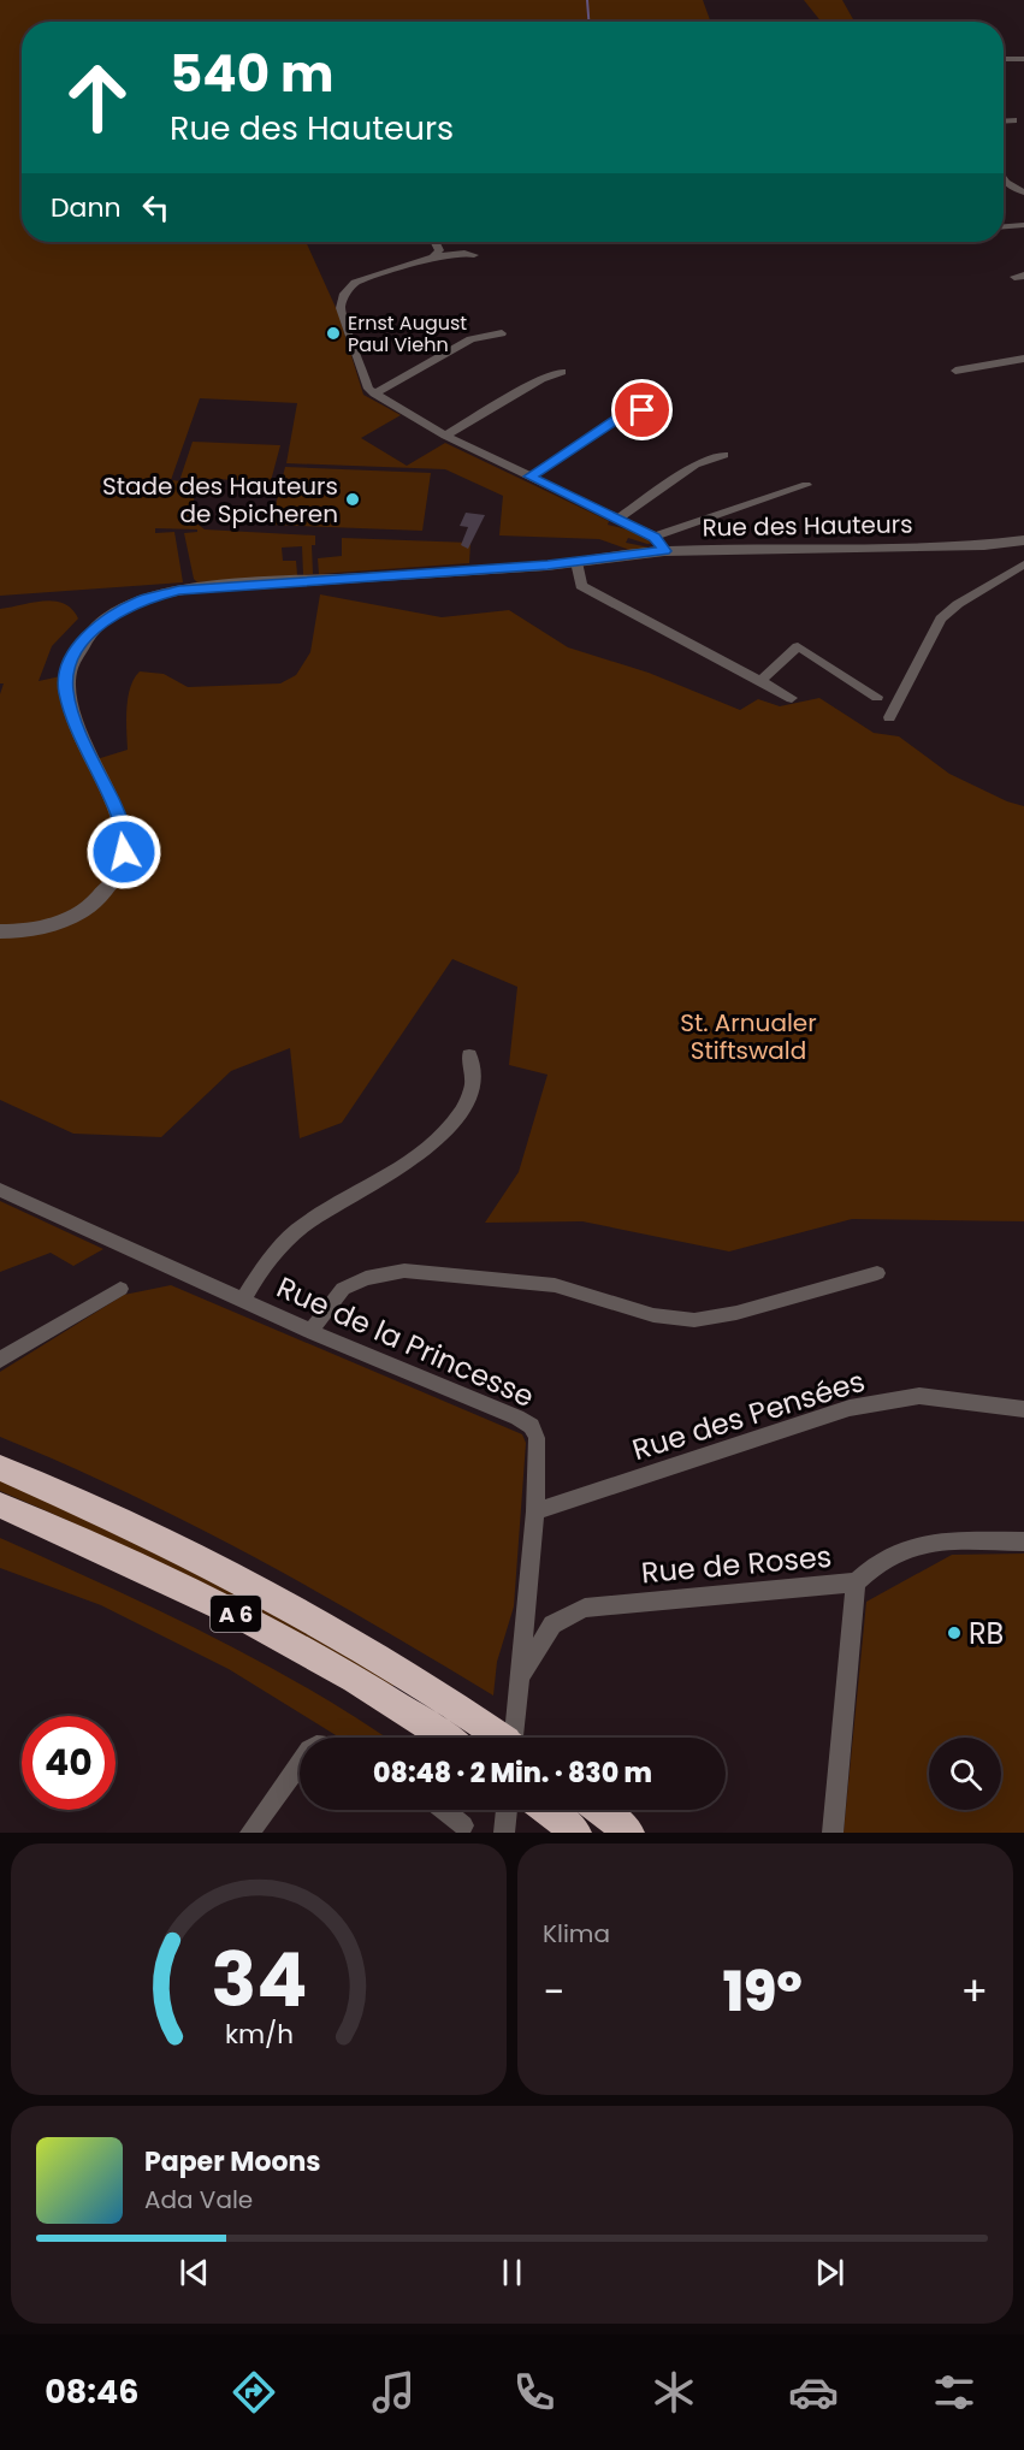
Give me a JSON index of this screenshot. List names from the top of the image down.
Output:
{
  "streets": {
    "highway": ["A 6"],
    "street": [
      "Rue des Hauteurs",
      "Rue de la Princesse",
      "Rue des Pensées",
      "Rue de Roses"
    ]
  },
  "crossings": [
    ["Rue de la Princesse", "Rue des Pensées"],
    ["Rue de la Princesse", "Rue de Roses"]
  ],
  "parks": ["St. Arnualer Stiftswald"],
  "places": ["Ernst August Paul Viehn", "Stade des Hauteurs de Spicheren", "RB"],
  "page": {
    "turn": ["540 m", "Rue des Hauteurs"],
    "then": "Dann",
    "limit": "40",
    "trip": "08:48 · 2 Min. · 830 m",
    "tile": "Klima",
    "heat": ["−", "19°", "+"],
    "song": ["Paper Moons", "Ada Vale"],
    "tabs": "08:46",
    "gauge": ["34", "km/h"]
  }
}
